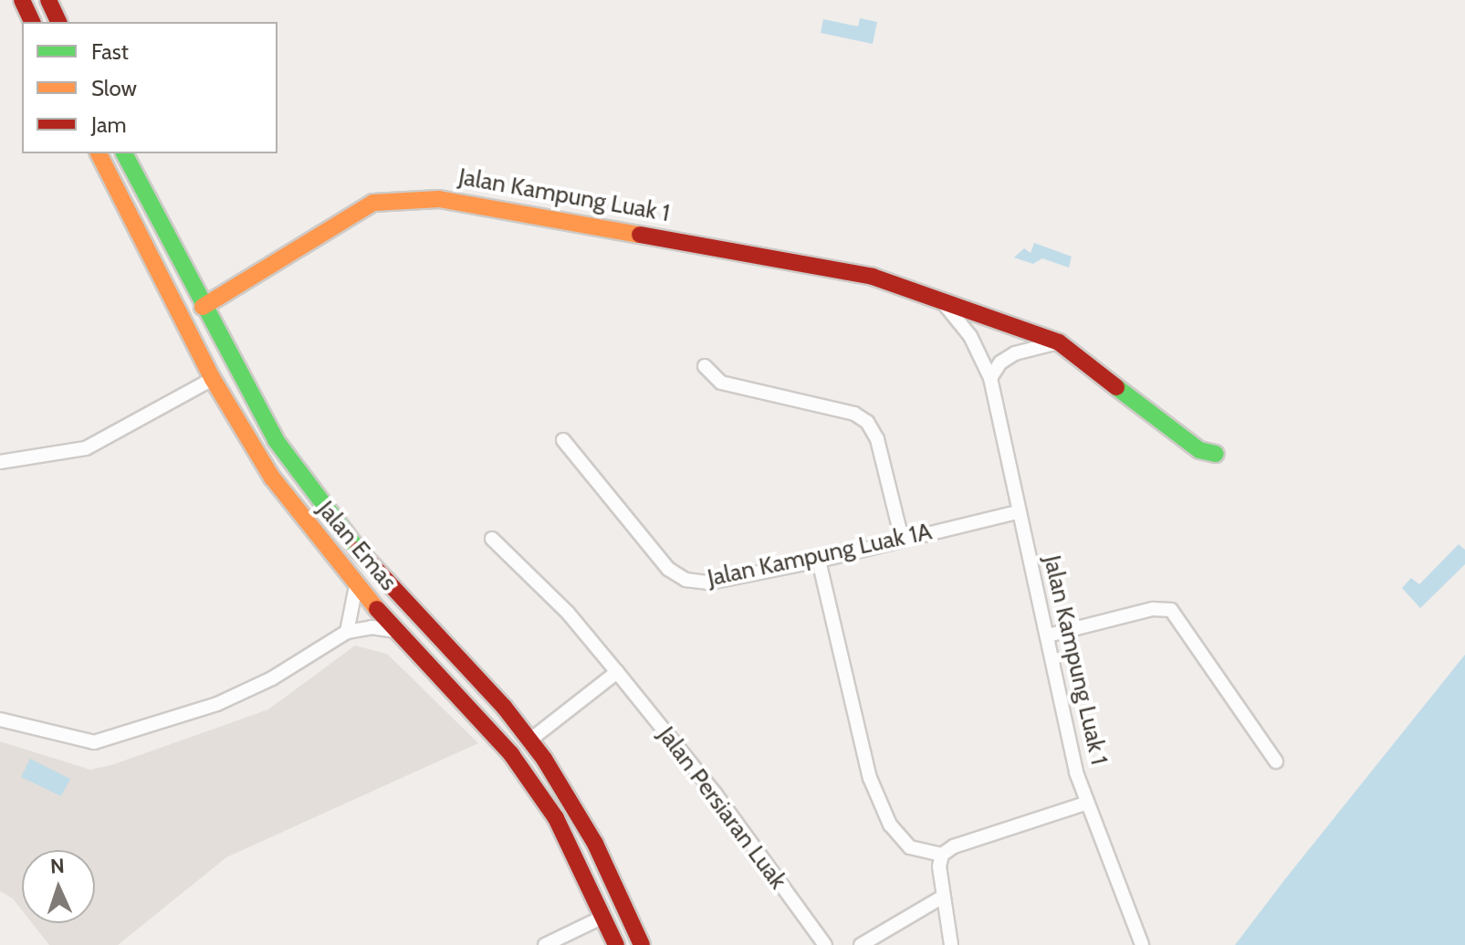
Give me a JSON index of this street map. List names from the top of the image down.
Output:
{
  "streets": {
    "main road": ["Jalan Kampung Luak 1", "Jalan Emas"],
    "street": ["Jalan Kampung Luak 1A", "Jalan Persiaran Luak"]
  },
  "crossings": [
    ["Jalan Kampung Luak 1", "Jalan Emas"],
    ["Jalan Kampung Luak 1", "Jalan Kampung Luak 1A"]
  ],
  "legend": ["Fast", "Slow", "Jam"],
  "north": "top"
}
